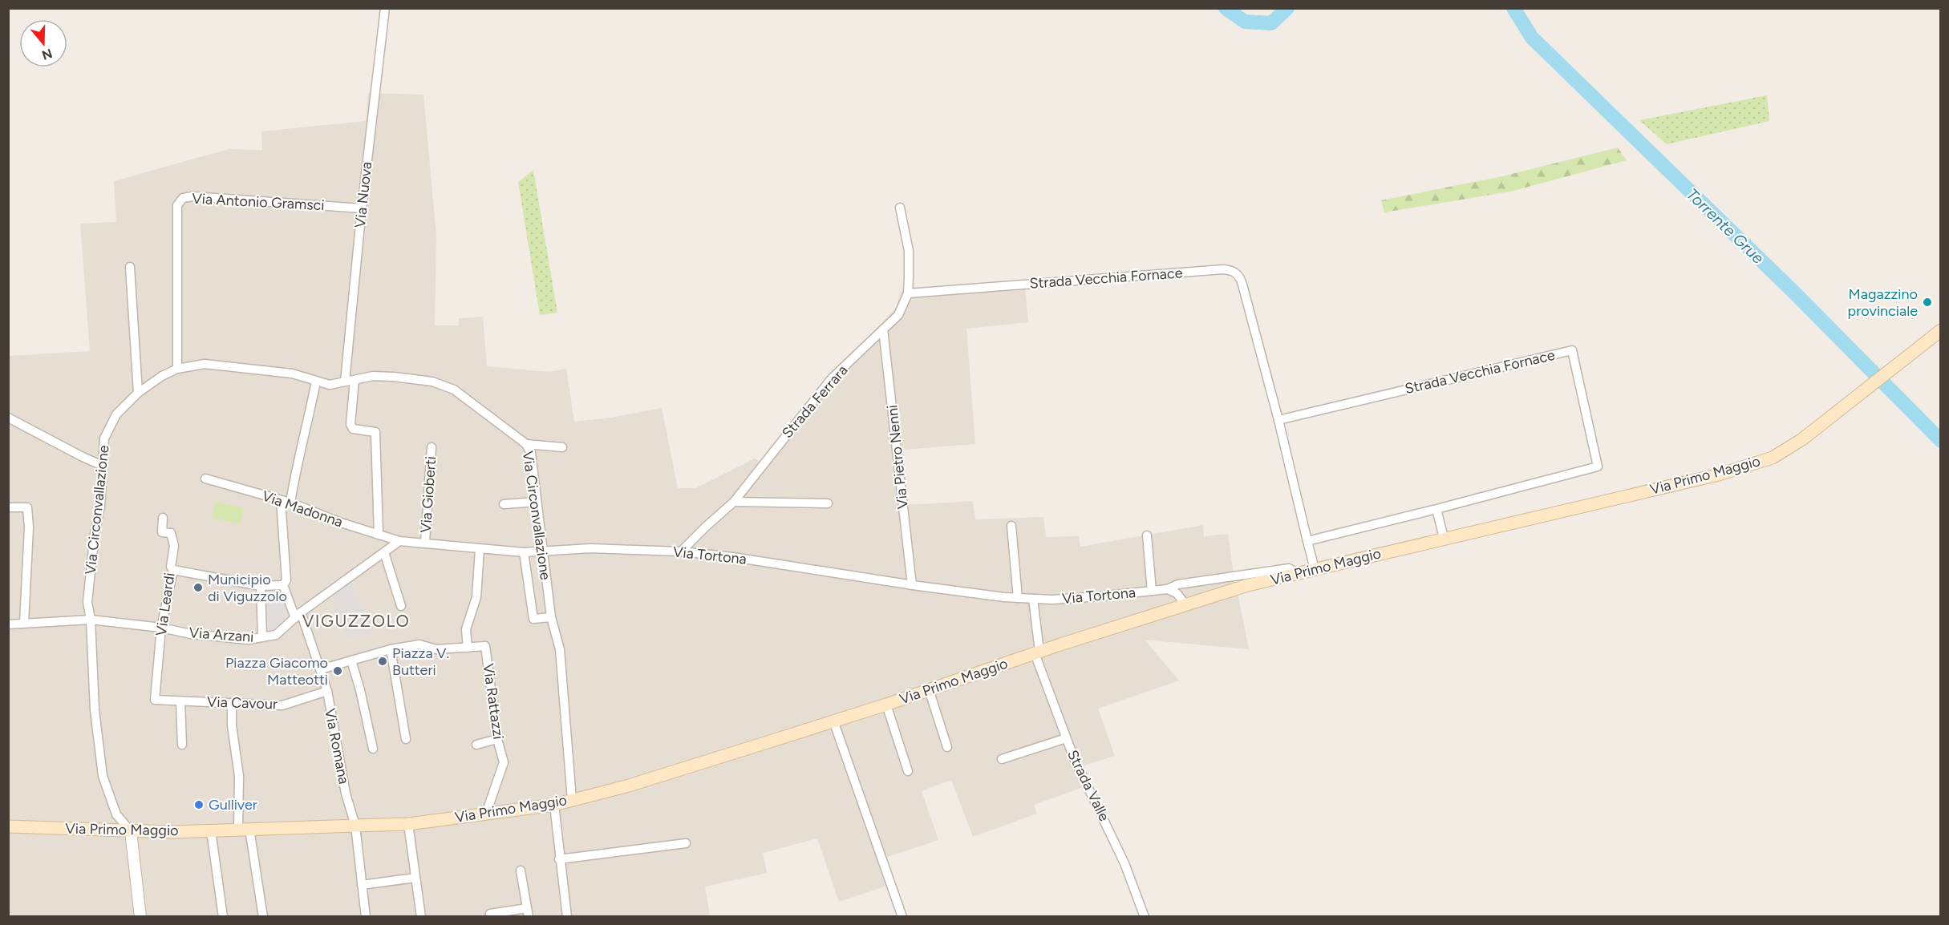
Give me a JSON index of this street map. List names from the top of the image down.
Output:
{
  "streets": {
    "main road": ["Via Primo Maggio"],
    "street": [
      "Via Nuova",
      "Via Antonio Gramsci",
      "Strada Vecchia Fornace",
      "Strada Ferrara",
      "Via Pietro Nenni",
      "Via Gioberti",
      "Via Madonna",
      "Via Circonvallazione",
      "Via Tortona",
      "Via Leardi",
      "Via Arzani",
      "Via Rattazzi",
      "Via Cavour",
      "Via Romana",
      "Strada Valle"
    ]
  },
  "crossings": [
    ["Via Nuova", "Via Antonio Gramsci"],
    ["Via Nuova", "Via Circonvallazione"],
    ["Via Antonio Gramsci", "Via Circonvallazione"],
    ["Strada Vecchia Fornace", "Strada Ferrara"],
    ["Strada Ferrara", "Via Pietro Nenni"],
    ["Strada Ferrara", "Via Tortona"],
    ["Via Pietro Nenni", "Via Tortona"],
    ["Via Primo Maggio", "Via Circonvallazione"],
    ["Via Primo Maggio", "Via Tortona"],
    ["Via Primo Maggio", "Via Rattazzi"],
    ["Via Primo Maggio", "Via Romana"],
    ["Via Primo Maggio", "Strada Valle"],
    ["Via Gioberti", "Via Tortona"],
    ["Via Madonna", "Via Tortona"],
    ["Via Madonna", "Via Arzani"],
    ["Via Circonvallazione", "Via Tortona"],
    ["Via Circonvallazione", "Via Arzani"],
    ["Via Tortona", "Via Arzani"],
    ["Via Tortona", "Via Rattazzi"],
    ["Via Tortona", "Strada Valle"],
    ["Via Leardi", "Via Arzani"],
    ["Via Leardi", "Via Cavour"],
    ["Via Arzani", "Via Romana"],
    ["Via Cavour", "Via Romana"]
  ],
  "districts": ["VIGUZZOLO"],
  "water": ["Torrente Grue"],
  "places": [
    "Magazzino provinciale",
    "Municipio di Viguzzolo",
    "Piazza V. Butteri",
    "Piazza Giacomo Matteotti",
    "Gulliver"
  ],
  "north": "bottom"
}
